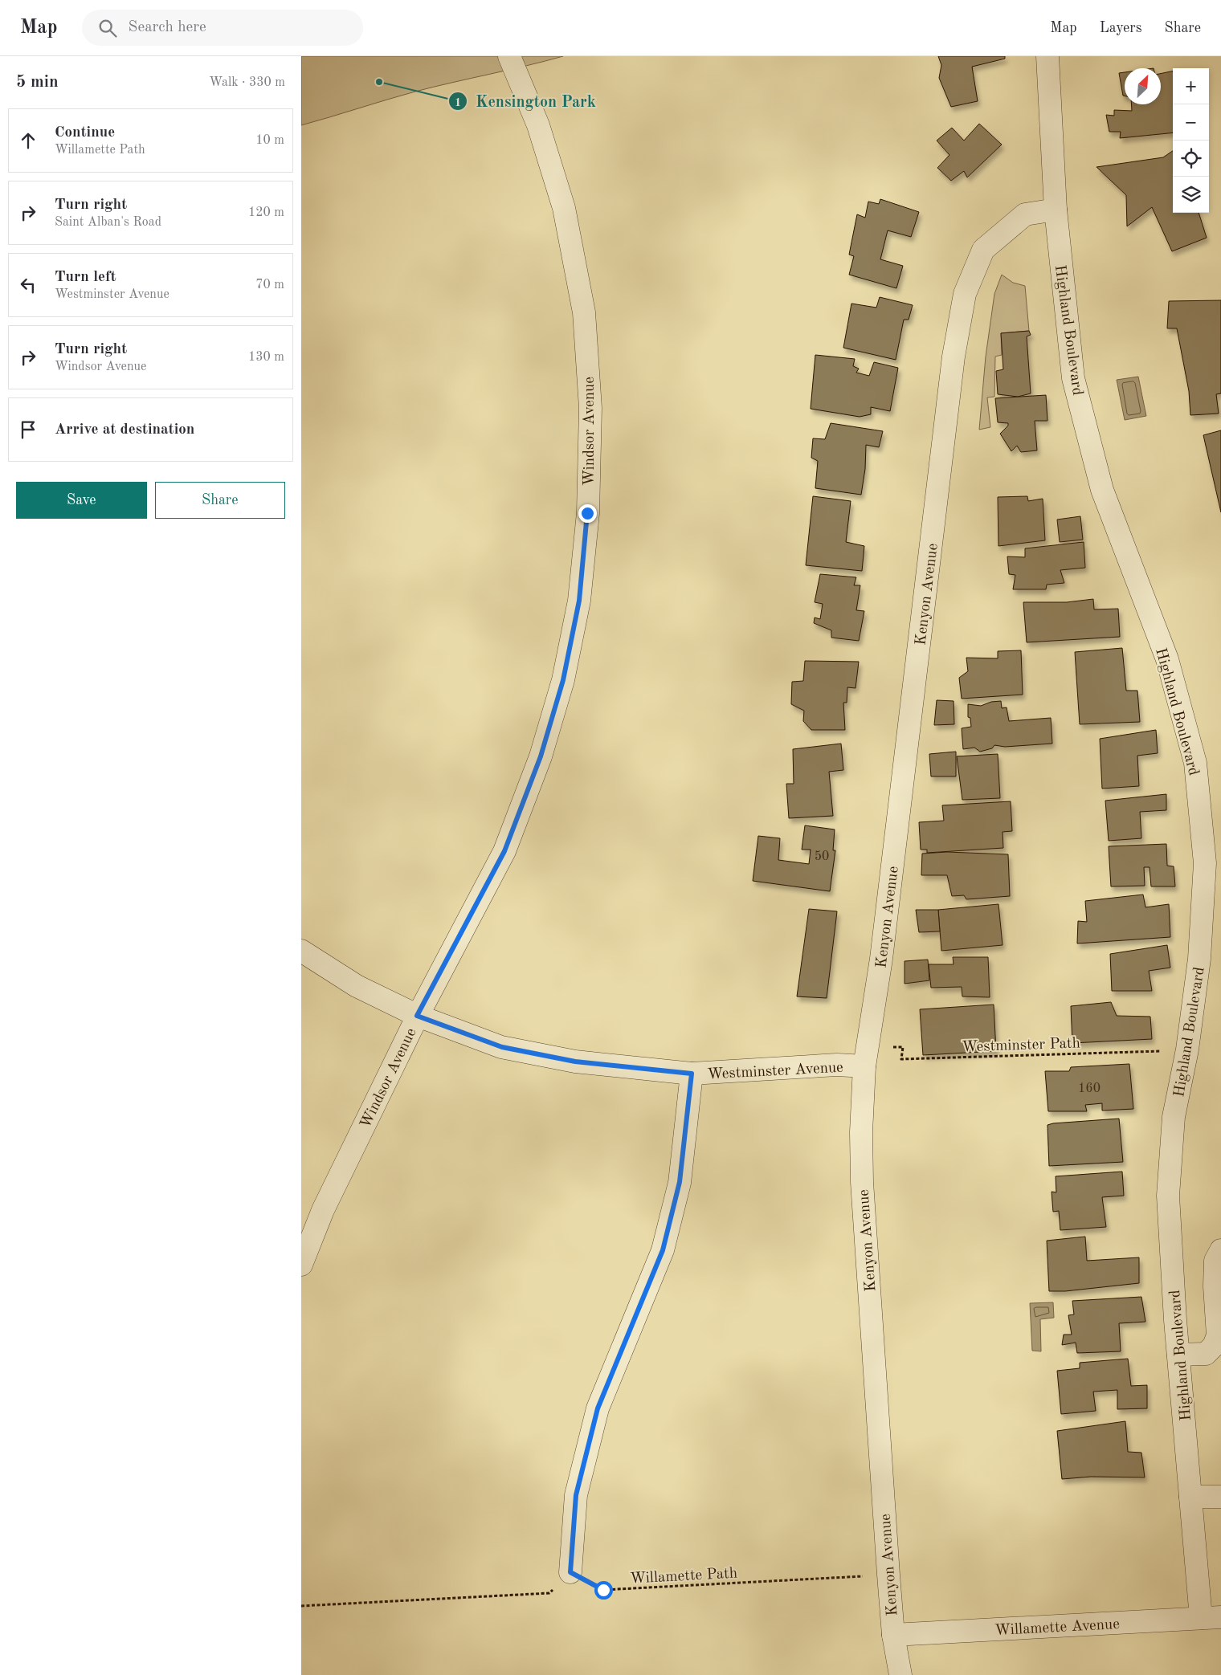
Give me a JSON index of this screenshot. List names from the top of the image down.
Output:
{
  "streets": {
    "street": [
      "Highland Boulevard",
      "Windsor Avenue",
      "Kenyon Avenue",
      "Westminster Avenue",
      "Willamette Avenue"
    ],
    "path": ["Westminster Path", "Willamette Path"]
  },
  "crossings": [
    ["Highland Boulevard", "Kenyon Avenue"],
    ["Highland Boulevard", "Westminster Path"],
    ["Highland Boulevard", "Willamette Avenue"],
    ["Windsor Avenue", "Westminster Avenue"],
    ["Kenyon Avenue", "Westminster Path"],
    ["Kenyon Avenue", "Westminster Avenue"],
    ["Kenyon Avenue", "Willamette Path"],
    ["Kenyon Avenue", "Willamette Avenue"],
    ["Westminster Path", "Westminster Avenue"]
  ],
  "places": ["Kensington Park"],
  "house_numbers": ["50", "160"],
  "north": "top right",
  "page": {
    "header": "Map",
    "search": "Search here",
    "nav": ["Map", "Layers", "Share"],
    "heading": ["5 min", "Walk · 330 m"],
    "map_buttons": ["+", "−"],
    "list": [
      ["Continue", "Willamette Path", "10 m"],
      ["Turn right", "Saint Alban's Road", "120 m"],
      ["Turn left", "Westminster Avenue", "70 m"],
      ["Turn right", "Windsor Avenue", "130 m"],
      "Arrive at destination"
    ],
    "buttons": ["Save", "Share"]
  }
}
